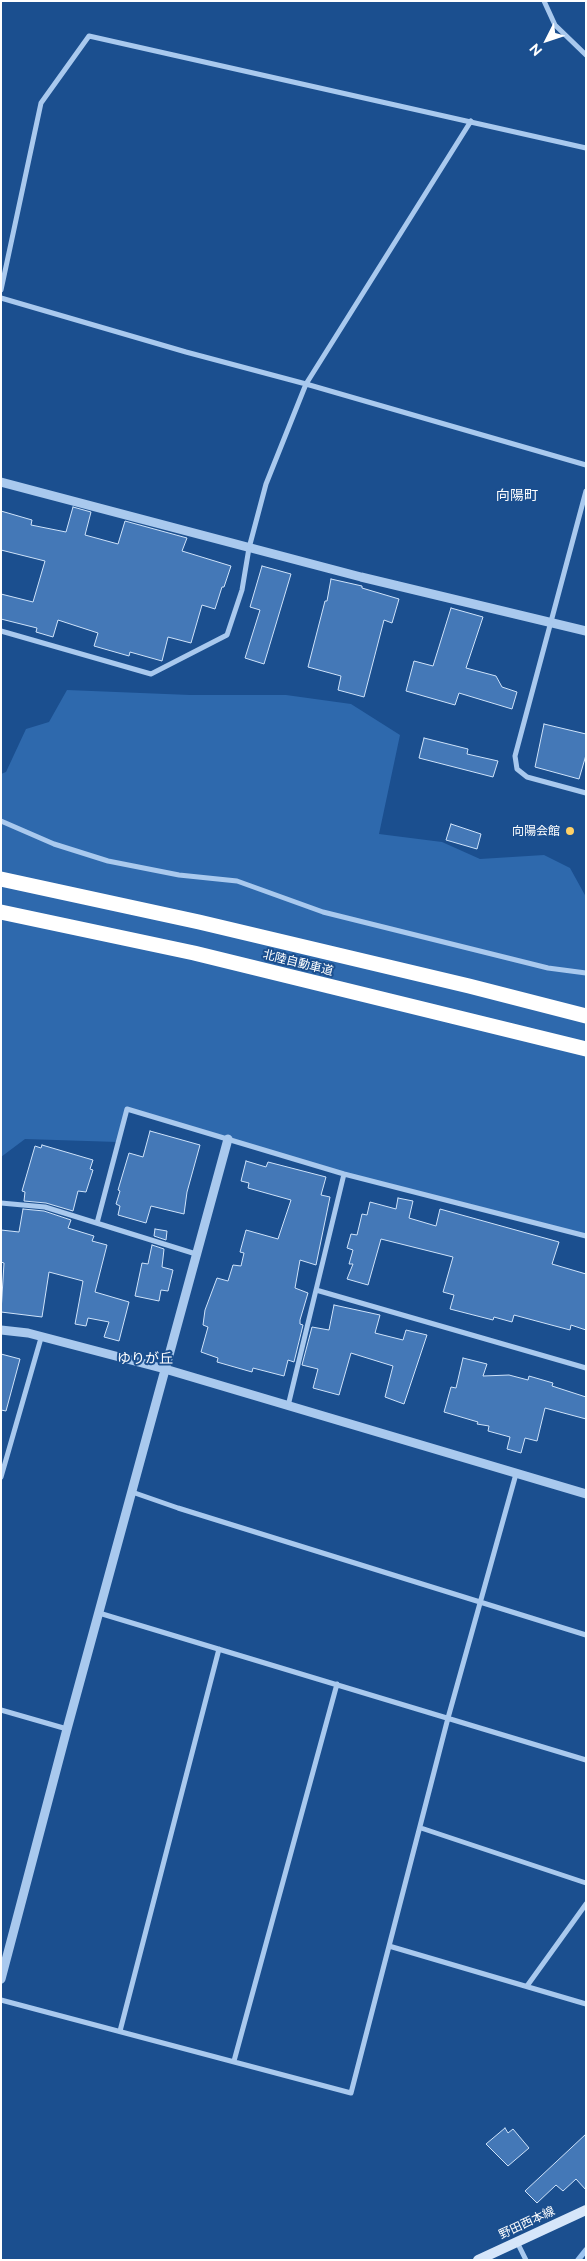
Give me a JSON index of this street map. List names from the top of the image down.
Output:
{
  "streets": {
    "highway": ["北陸自動車道"],
    "main road": ["野田西本線"]
  },
  "districts": ["向陽町", "ゆりが丘"],
  "places": ["向陽会館"],
  "north": "bottom left"
}
